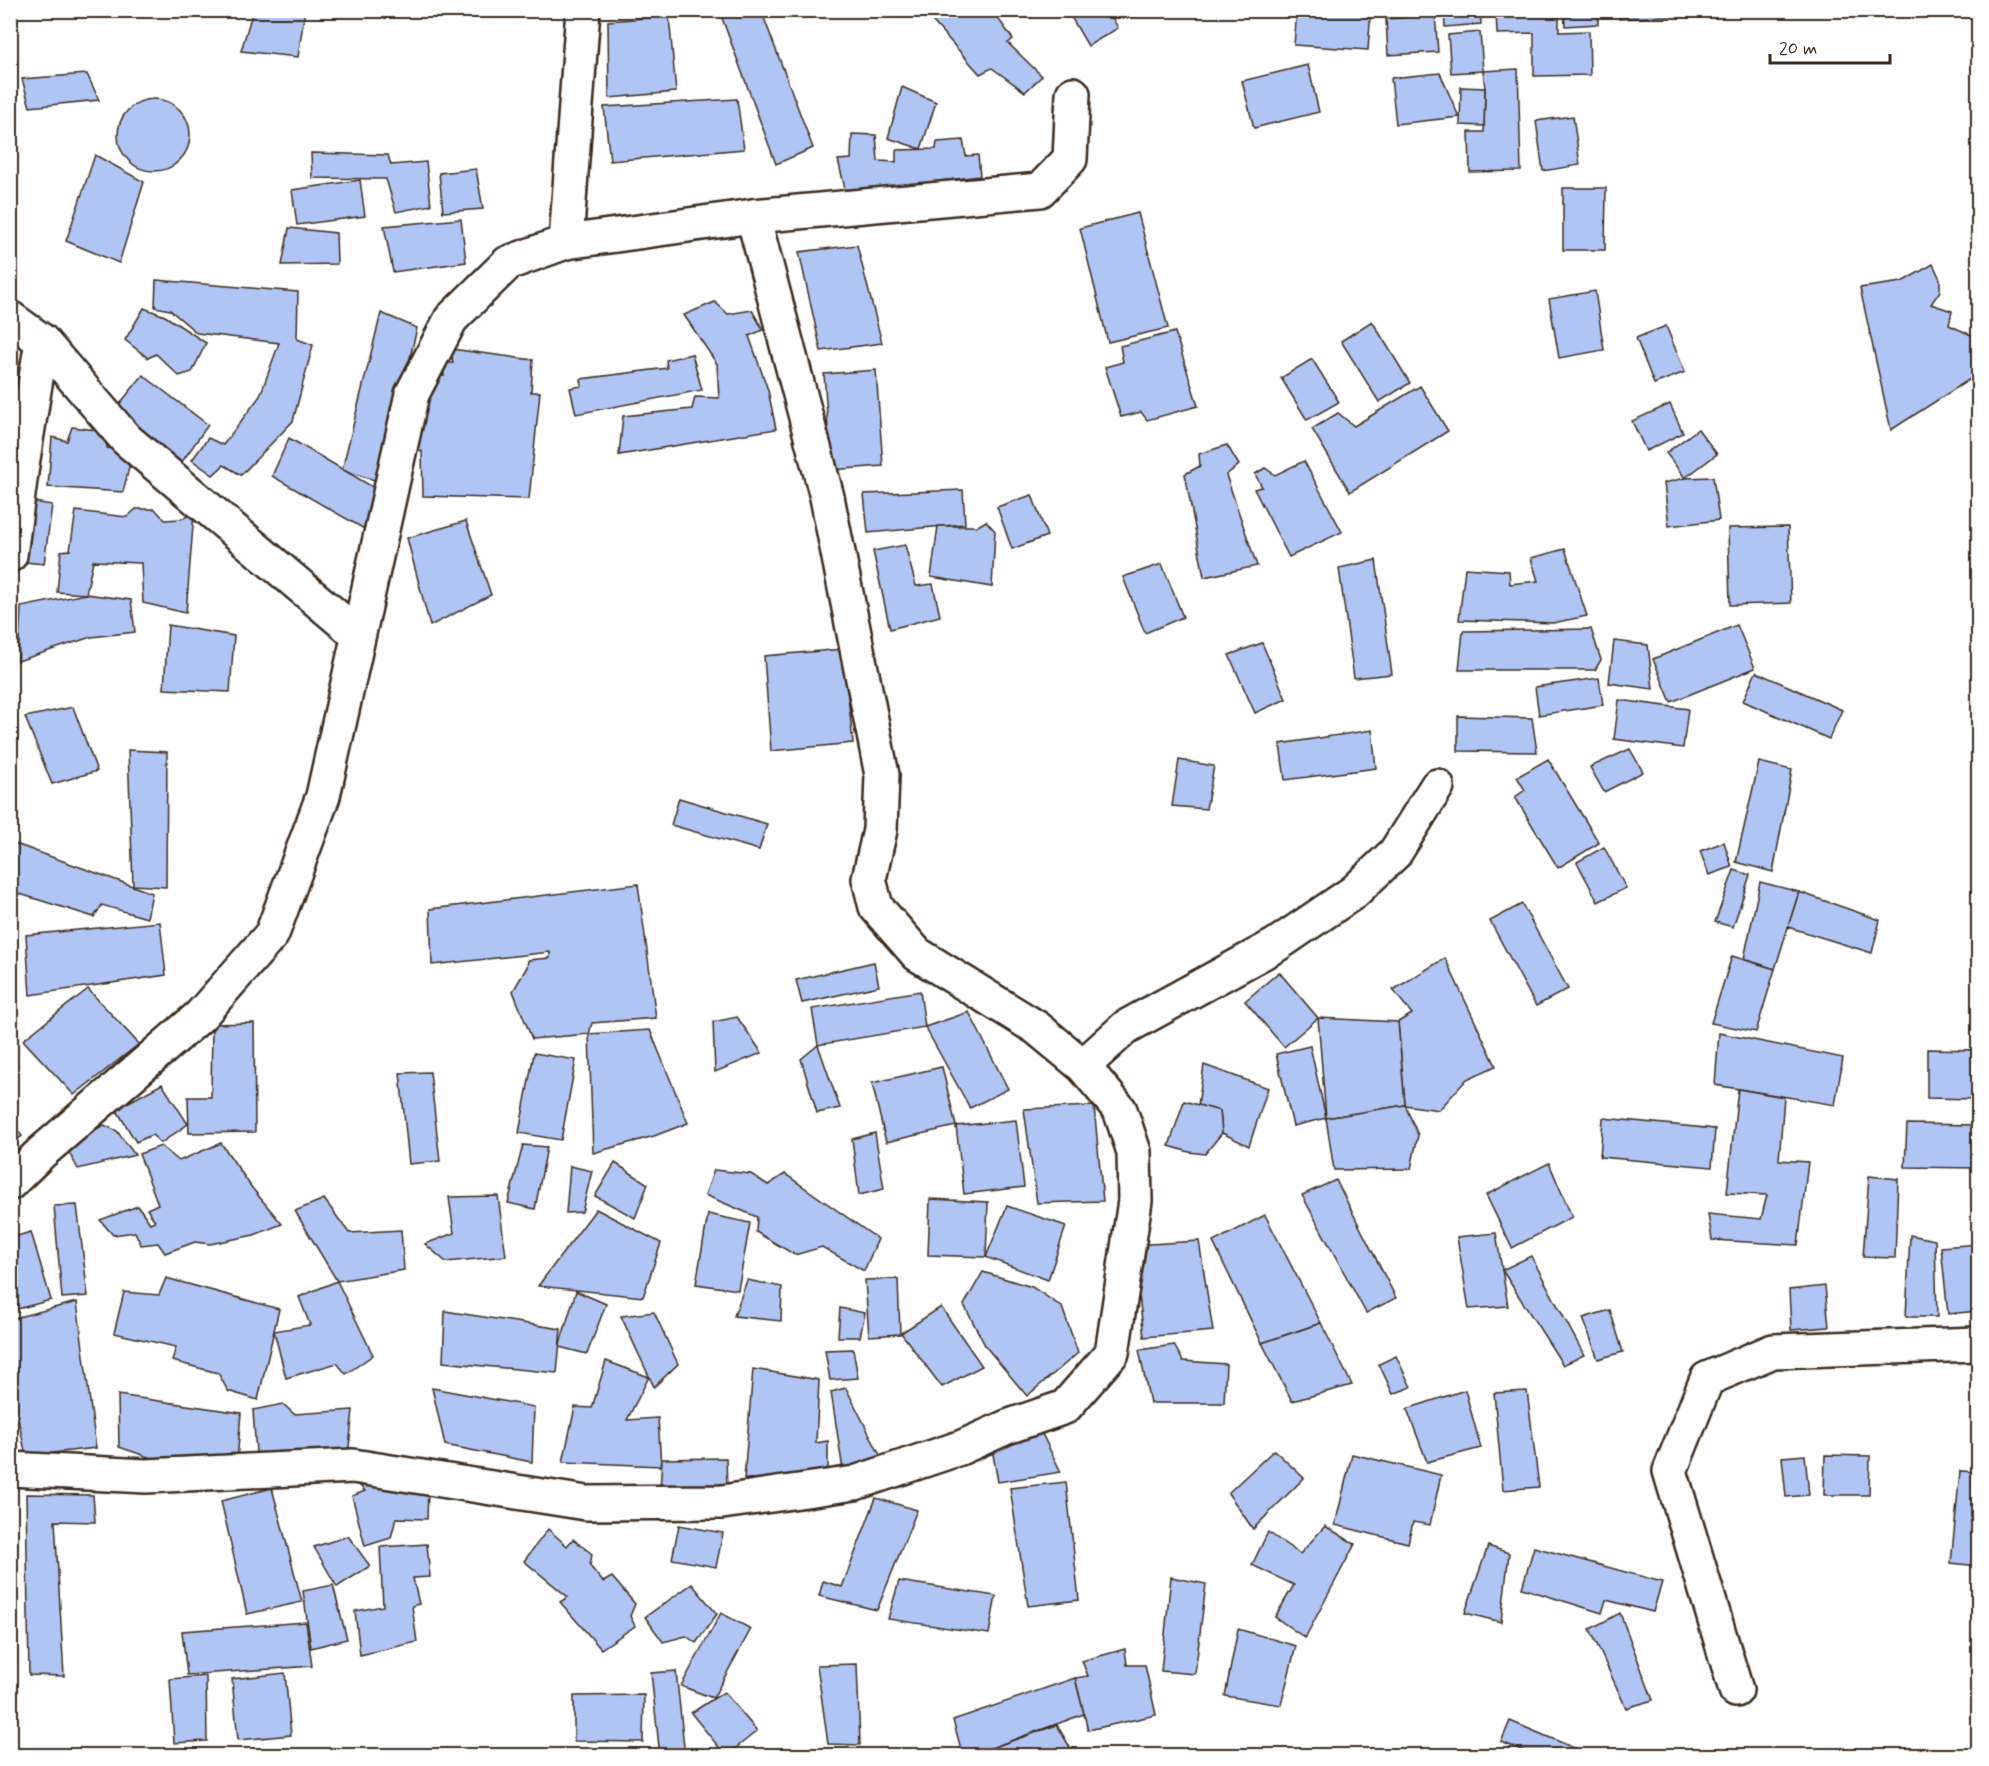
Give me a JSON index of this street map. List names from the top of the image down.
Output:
{
  "scale_bar": "20 m"
}
